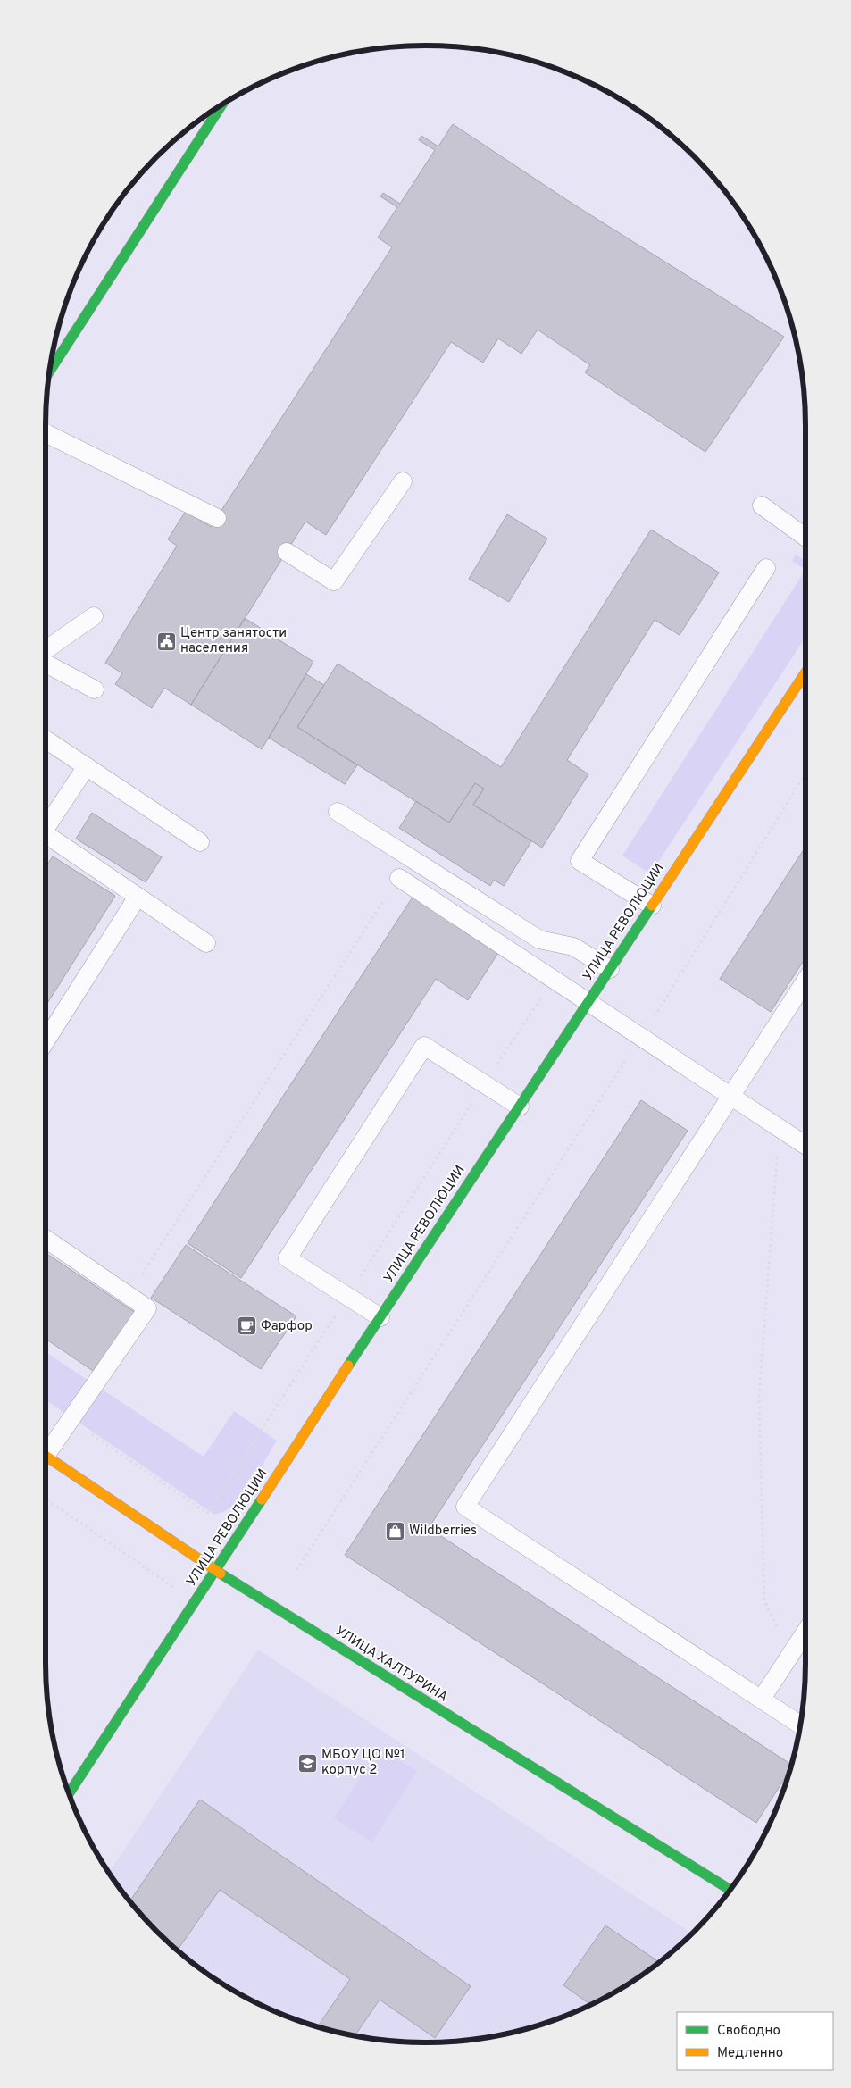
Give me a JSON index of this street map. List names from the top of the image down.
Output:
{
  "streets": {
    "street": ["УЛИЦА РЕВОЛЮЦИИ", "УЛИЦА ХАЛТУРИНА"]
  },
  "crossings": [
    ["УЛИЦА РЕВОЛЮЦИИ", "УЛИЦА ХАЛТУРИНА"]
  ],
  "places": {
    "public building": ["Центр занятости населения"],
    "cafe": ["Фарфор"],
    "shop": ["Wildberries"],
    "school or university": ["МБОУ ЦО №1 корпус 2"]
  },
  "legend": ["Свободно", "Медленно"]
}
